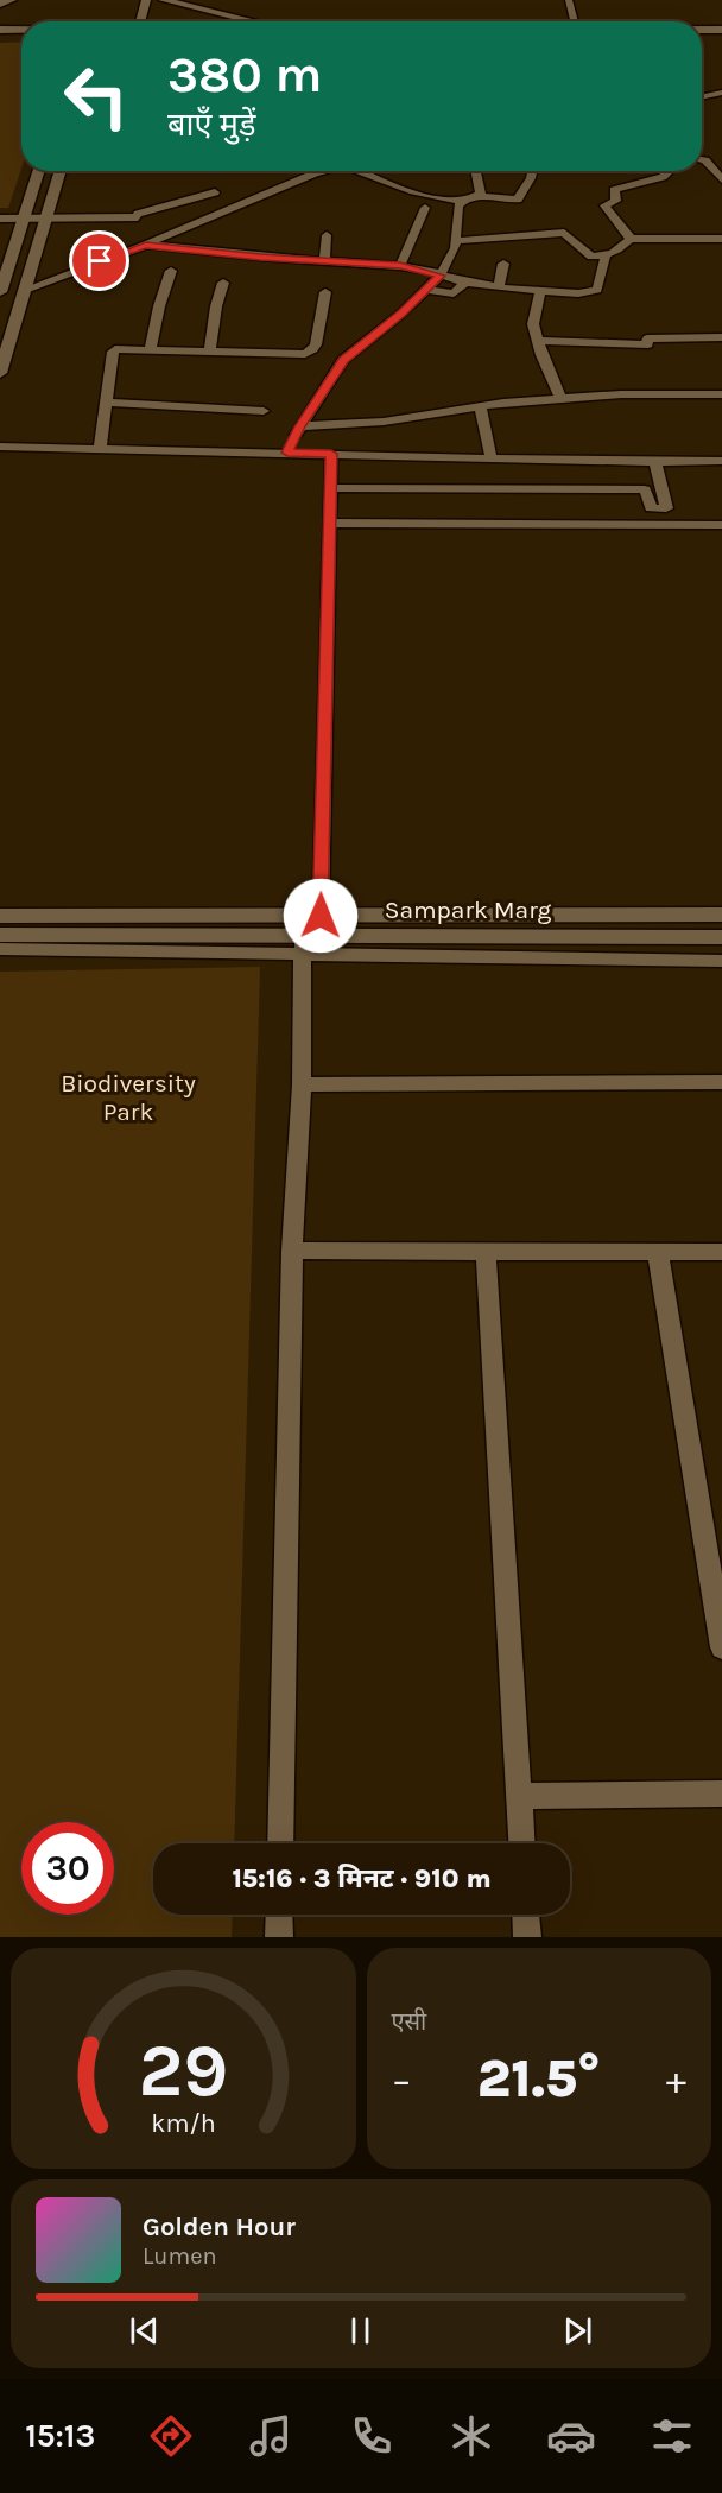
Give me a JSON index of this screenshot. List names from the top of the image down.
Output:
{
  "streets": {
    "street": ["Sampark Marg"]
  },
  "parks": ["Biodiversity Park"],
  "page": {
    "turn": ["380 m", "बाएँ मुड़ें"],
    "limit": "30",
    "trip": "15:16 · 3 मिनट · 910 m",
    "tile": "एसी",
    "heat": ["−", "21.5°", "+"],
    "song": ["Golden Hour", "Lumen"],
    "tabs": "15:13",
    "gauge": ["29", "km/h"]
  }
}
